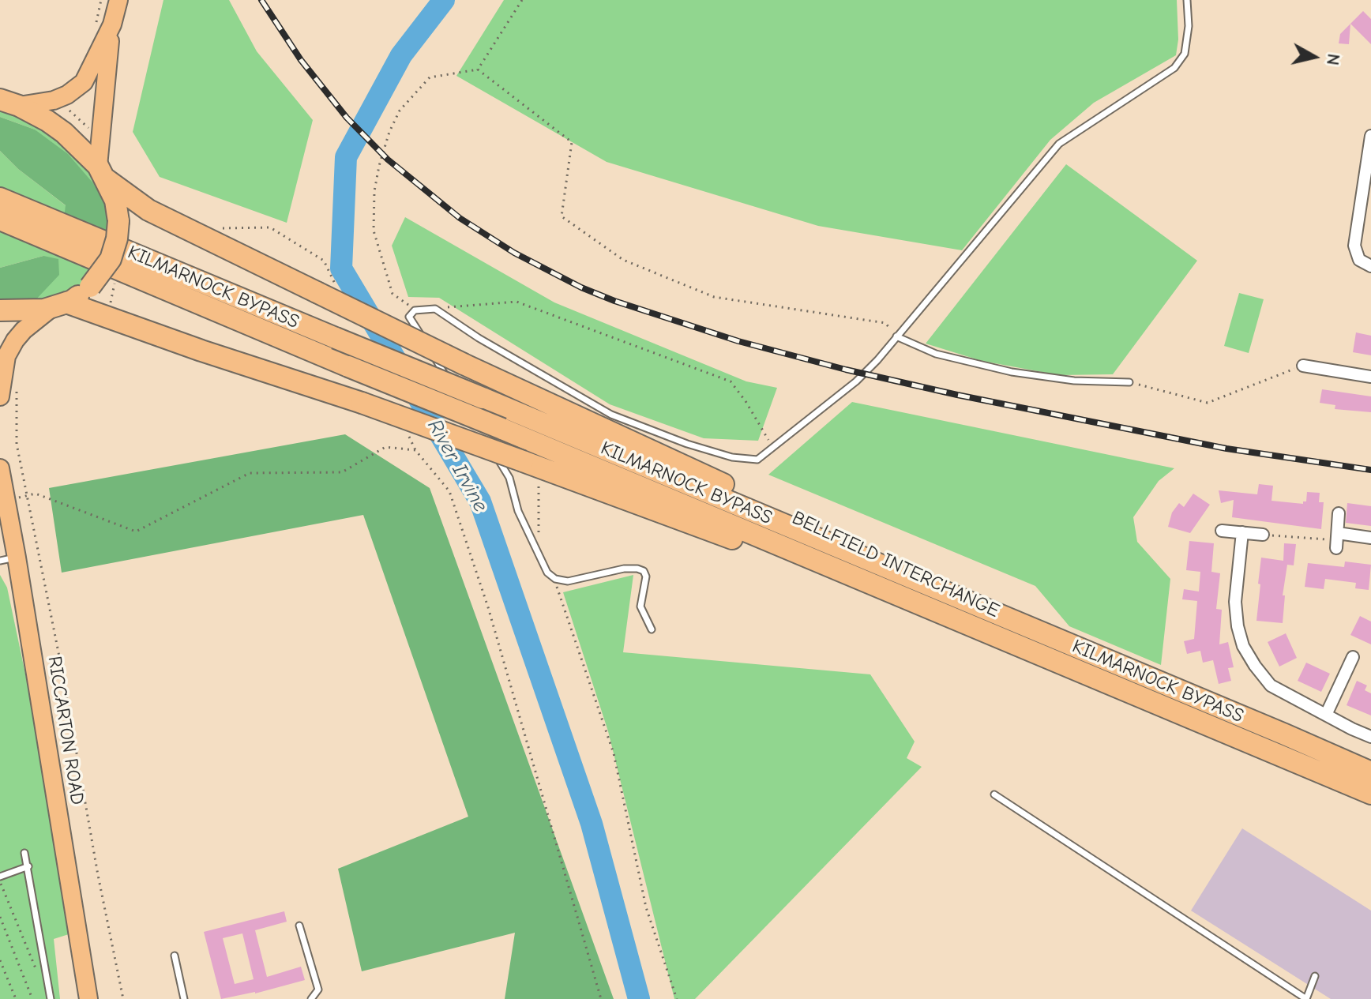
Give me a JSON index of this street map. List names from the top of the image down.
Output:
{
  "streets": {
    "highway": ["KILMARNOCK BYPASS", "BELLFIELD INTERCHANGE"],
    "main road": ["RICCARTON ROAD"]
  },
  "crossings": [
    ["KILMARNOCK BYPASS", "BELLFIELD INTERCHANGE"]
  ],
  "water": ["River Irvine"],
  "north": "right"
}
